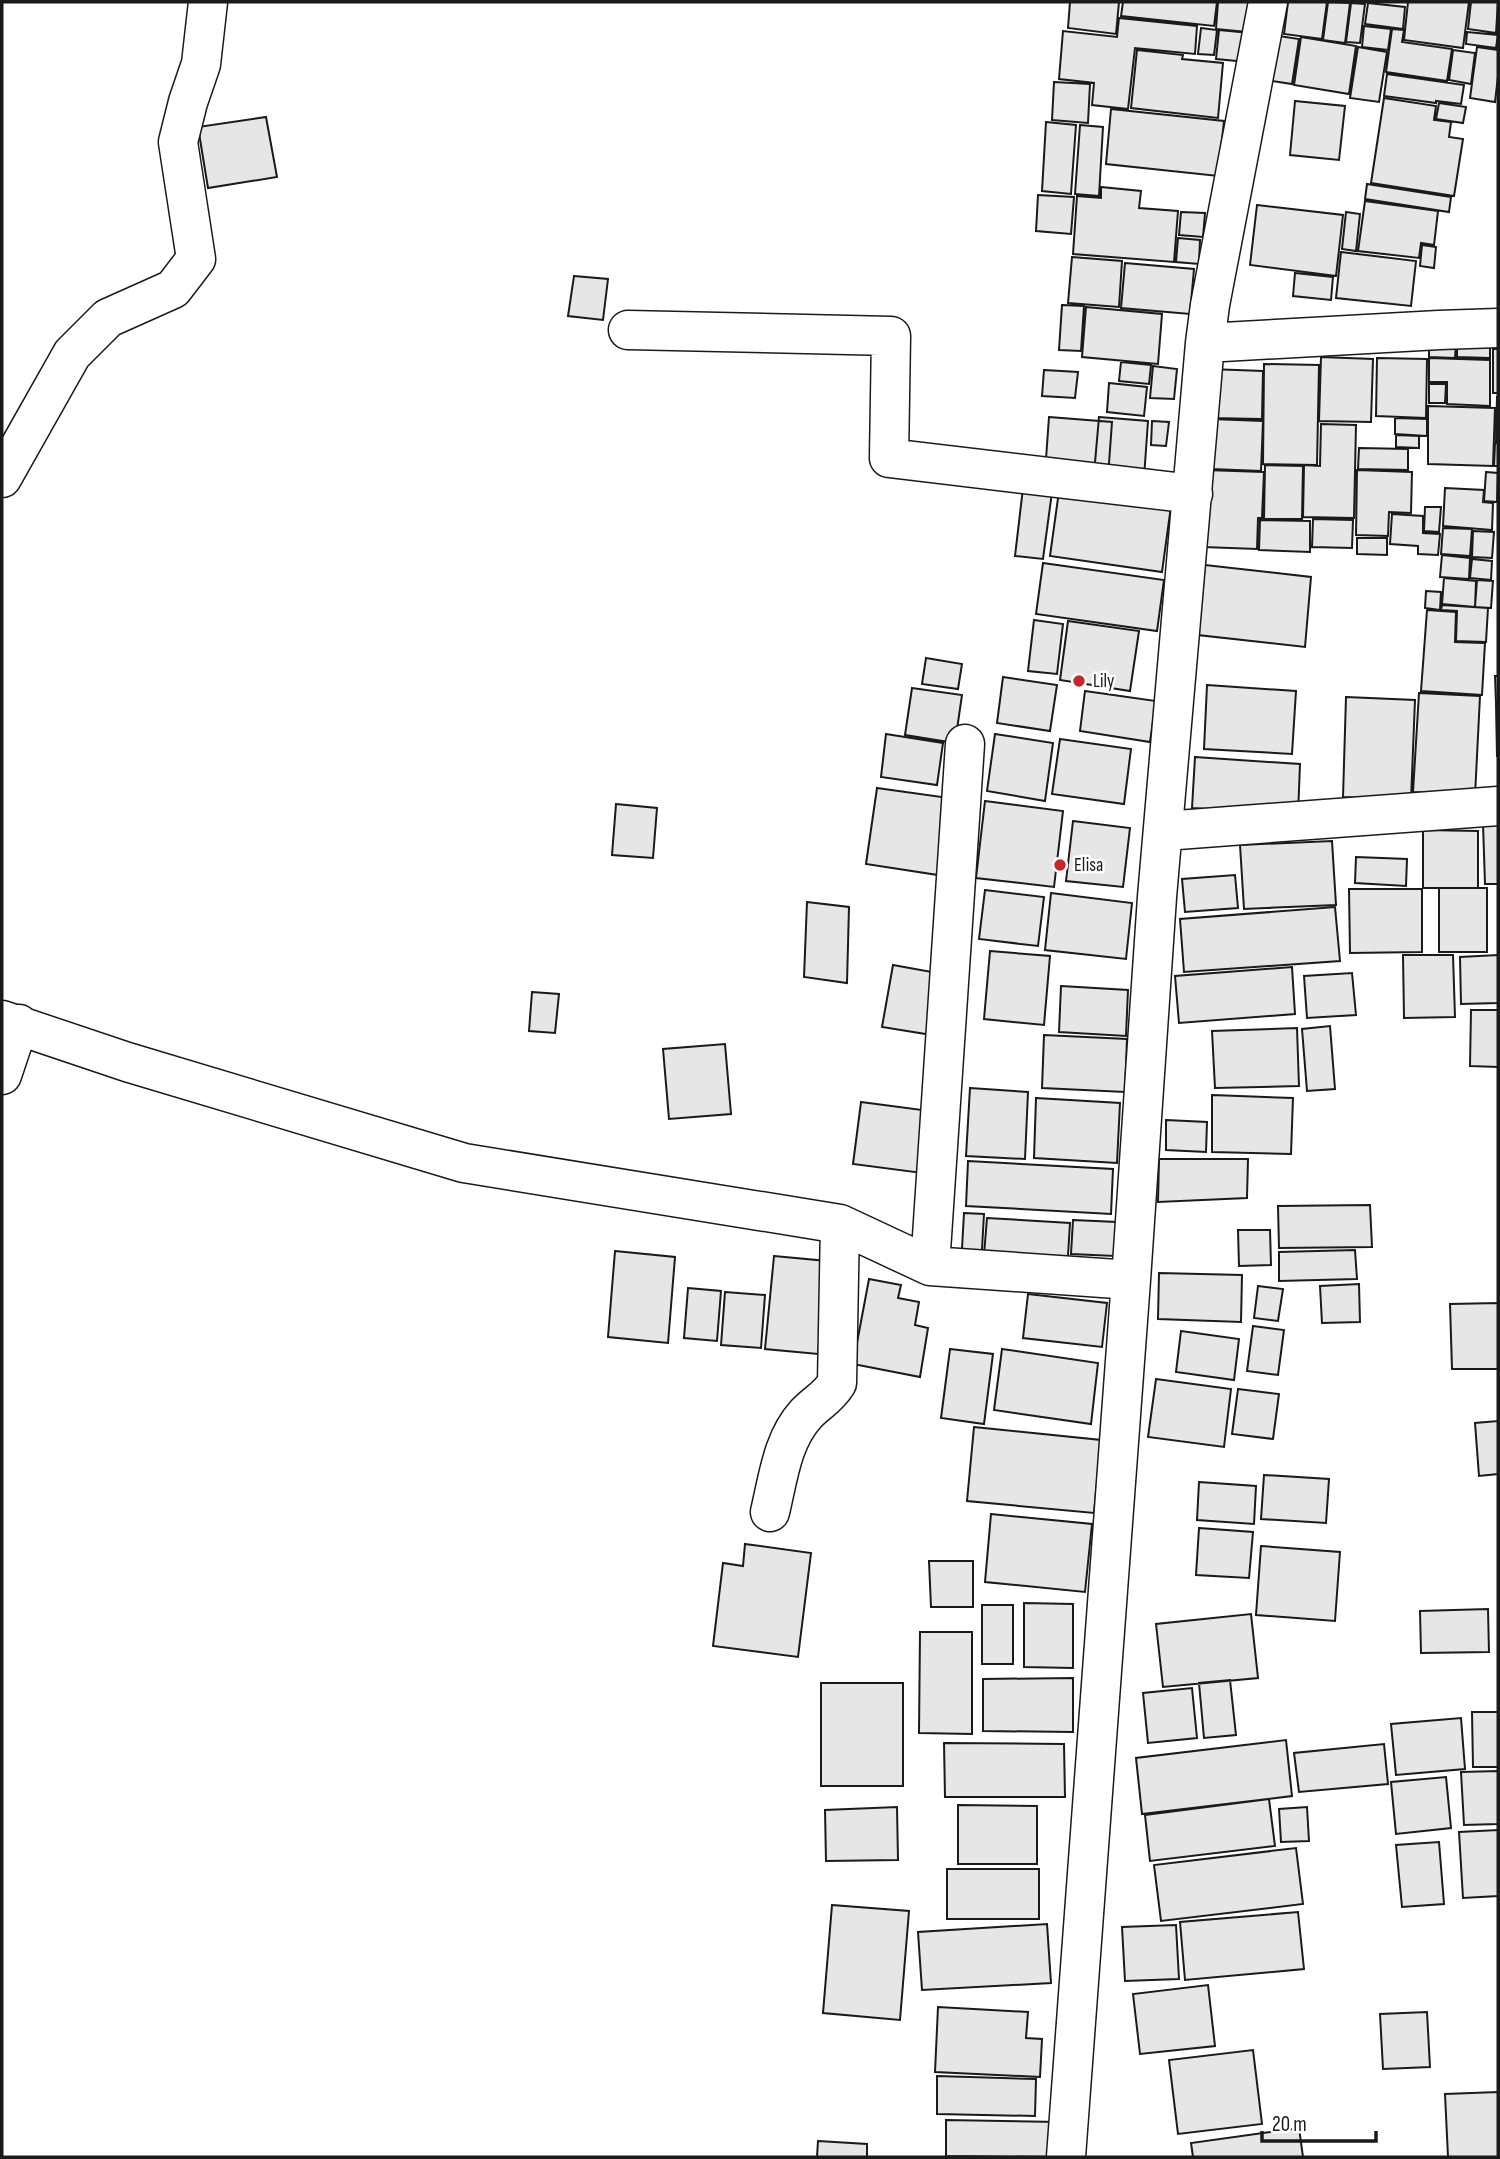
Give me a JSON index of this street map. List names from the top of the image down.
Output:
{
  "places": ["Lily", "Elisa"],
  "scale_bar": "20 m"
}
